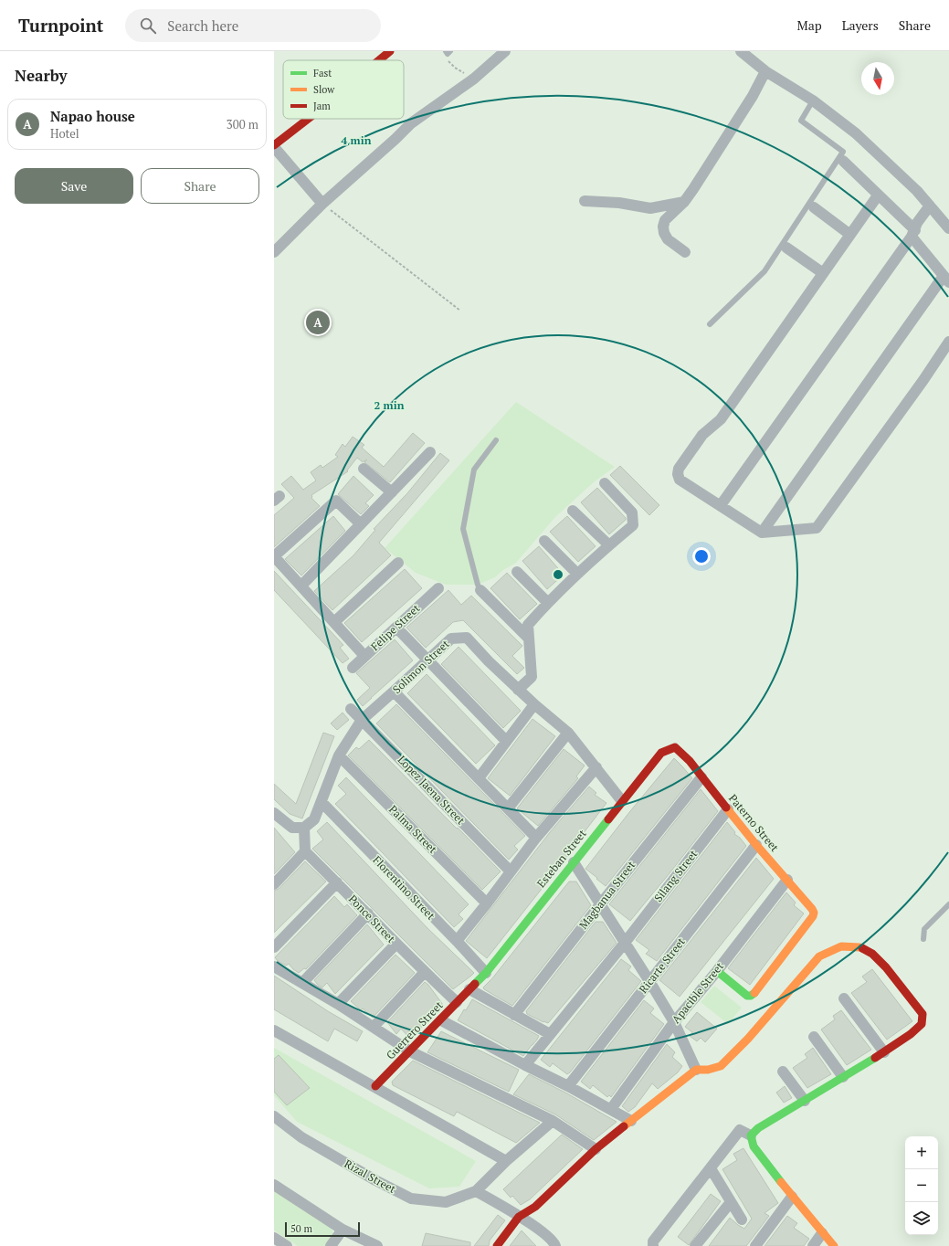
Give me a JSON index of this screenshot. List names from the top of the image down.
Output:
{
  "streets": {
    "main road": ["Paterno Street", "Esteban Street", "Guerrero Street"],
    "street": [
      "Felipe Street",
      "Solimon Street",
      "Lopez Jaena Street",
      "Palma Street",
      "Silang Street",
      "Florentino Street",
      "Magbanua Street",
      "Ponce Street",
      "Ricarte Street",
      "Apacible Street",
      "Rizal Street"
    ]
  },
  "crossings": [
    ["Solimon Street", "Lopez Jaena Street"],
    ["Solimon Street", "Palma Street"],
    ["Solimon Street", "Esteban Street"],
    ["Solimon Street", "Florentino Street"],
    ["Paterno Street", "Esteban Street"],
    ["Paterno Street", "Silang Street"],
    ["Paterno Street", "Magbanua Street"],
    ["Paterno Street", "Ricarte Street"],
    ["Paterno Street", "Apacible Street"],
    ["Esteban Street", "Florentino Street"],
    ["Esteban Street", "Guerrero Street"],
    ["Ponce Street", "Guerrero Street"]
  ],
  "legend": ["Fast", "Slow", "Jam"],
  "scale_bar": "50 m",
  "north": "bottom",
  "page": {
    "header": "Turnpoint",
    "search": "Search here",
    "nav": ["Map", "Layers", "Share"],
    "heading": "Nearby",
    "list": [
      {
        "mark": "A",
        "name": "Napao house",
        "note": "Hotel",
        "value": "300 m"
      }
    ],
    "buttons": ["Save", "Share"],
    "pins": "A",
    "map_buttons": ["+", "−"],
    "scale": "50 m"
  },
  "rings": ["4 min", "2 min"]
}
